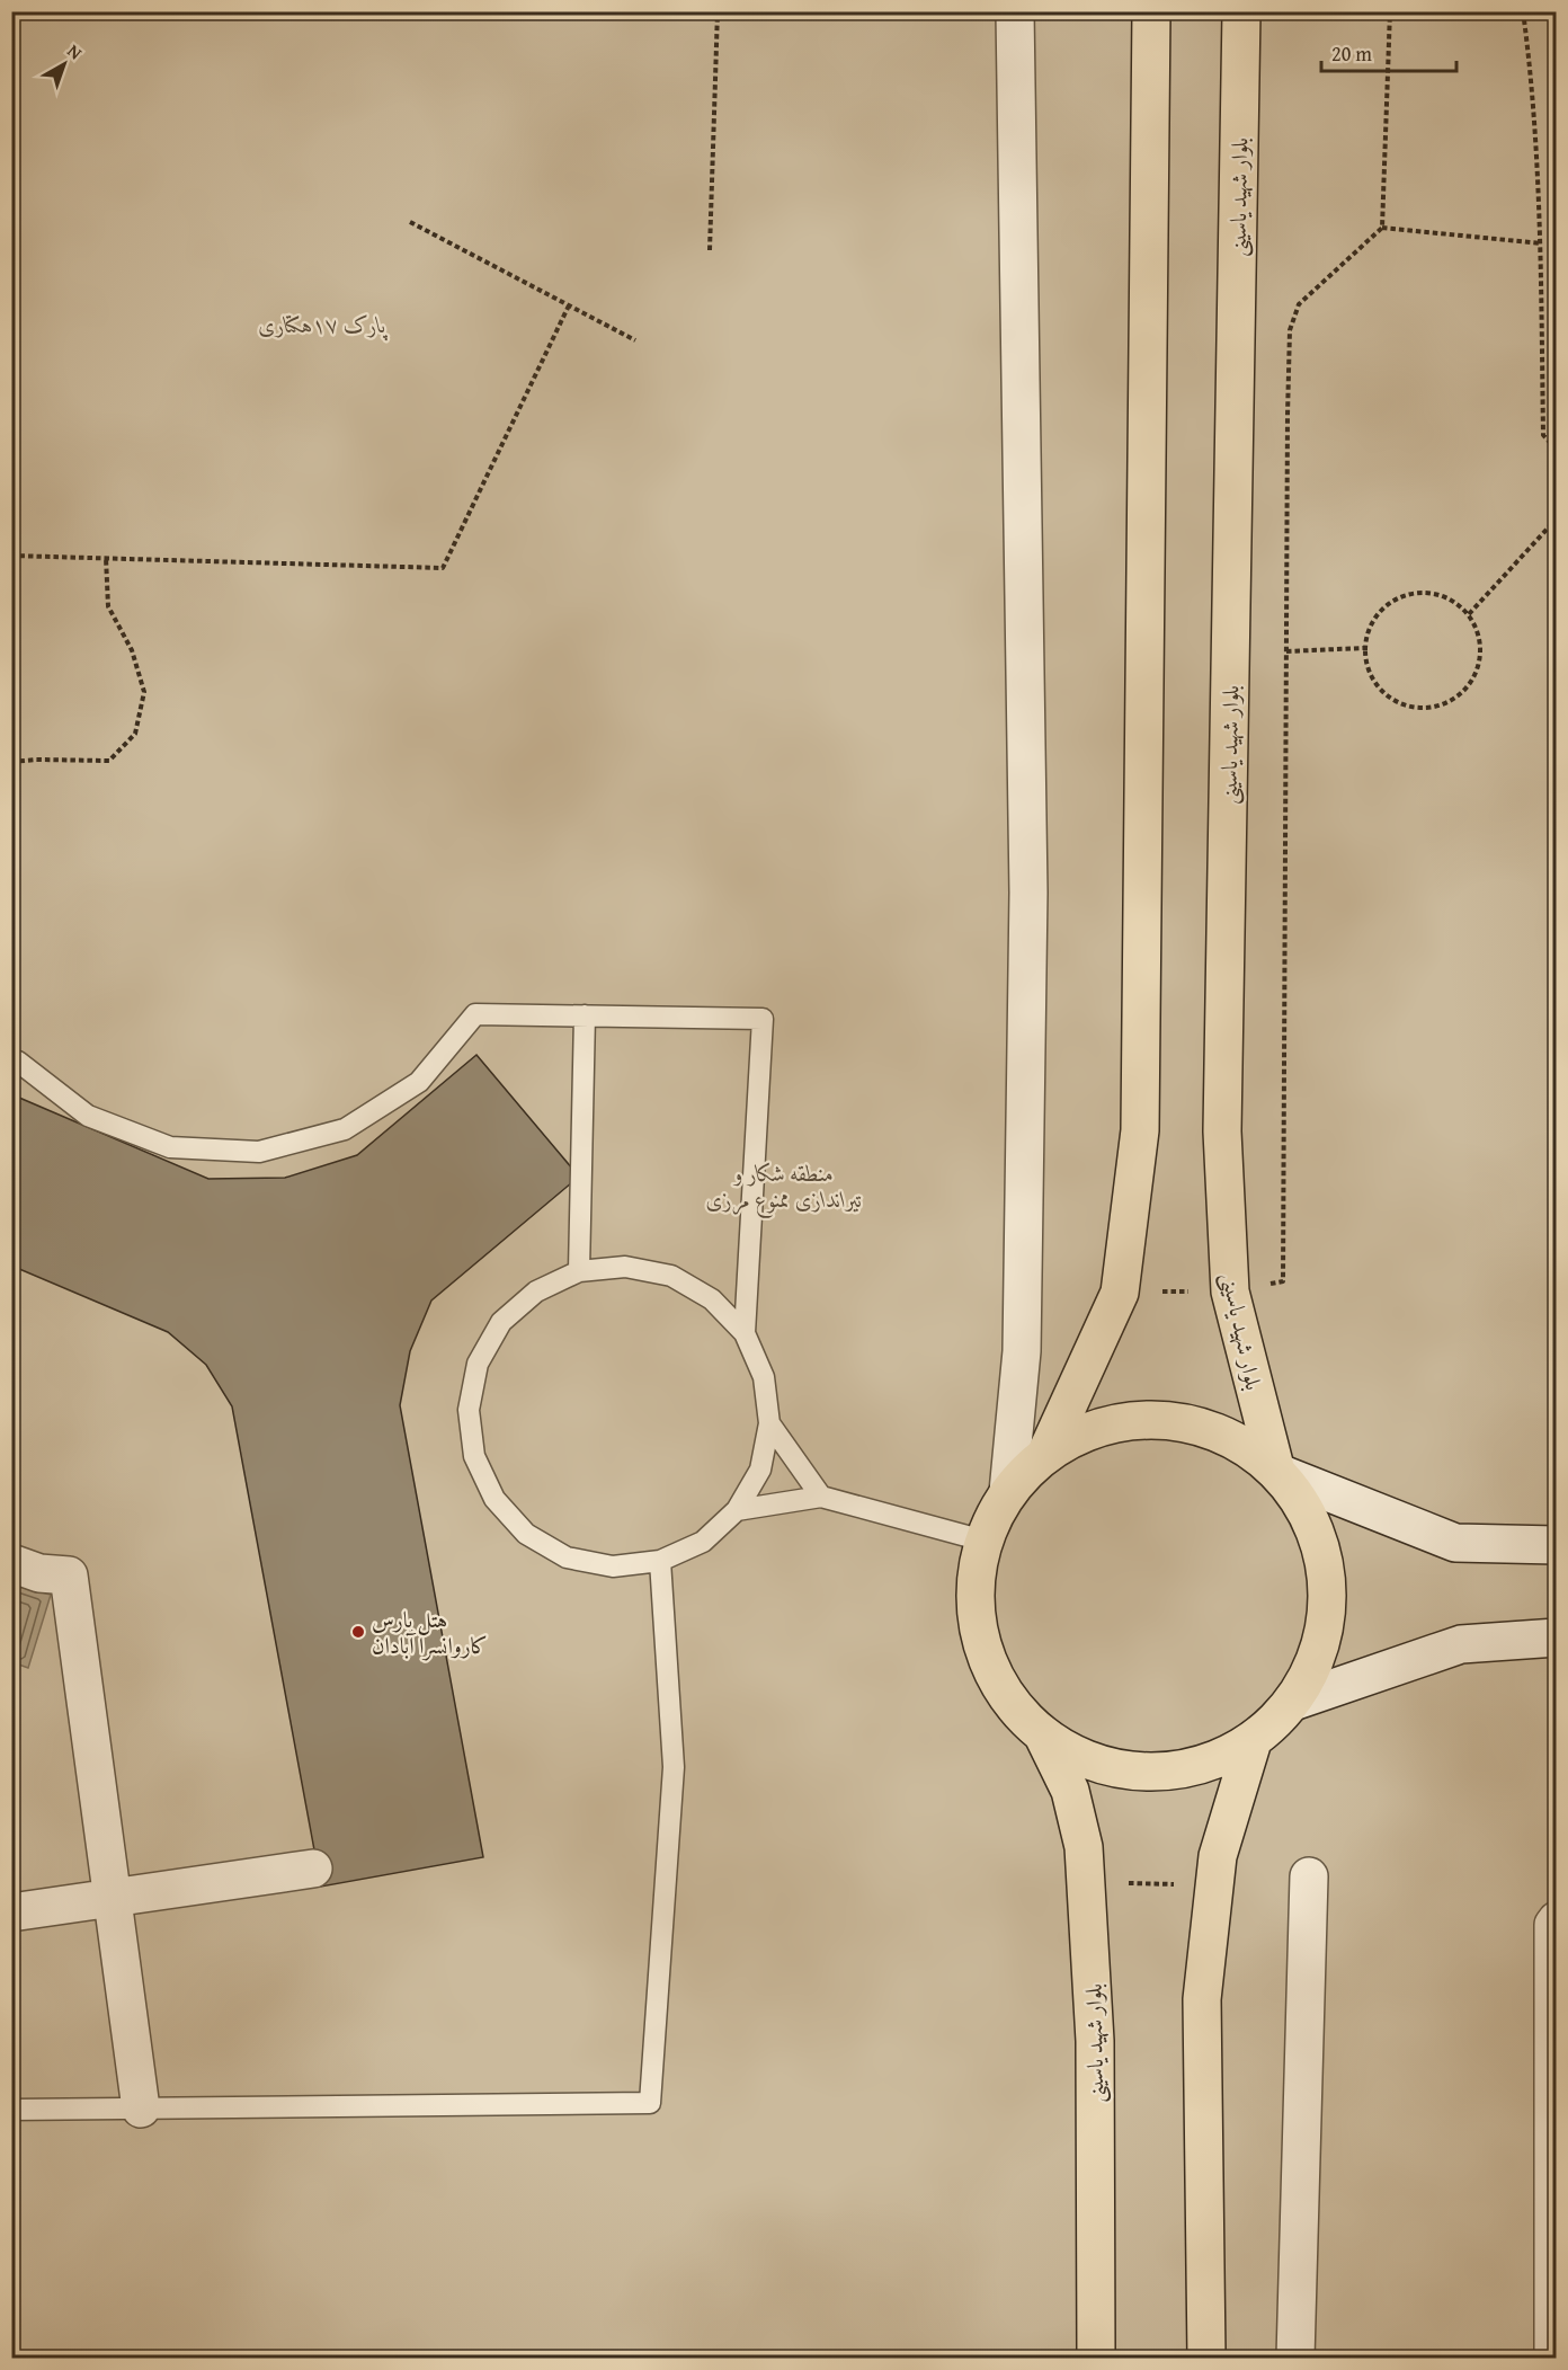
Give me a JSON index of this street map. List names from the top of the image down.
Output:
{
  "streets": {
    "main road": ["بلوار شهید یاسینی"]
  },
  "parks": ["پارک ۱۷هکتاری", "منطقه شکار و تیراندازی ممنوع مرزی"],
  "places": ["هتل پارس کاروانسرا آبادان"],
  "scale_bar": "20 m",
  "north": "top right"
}
